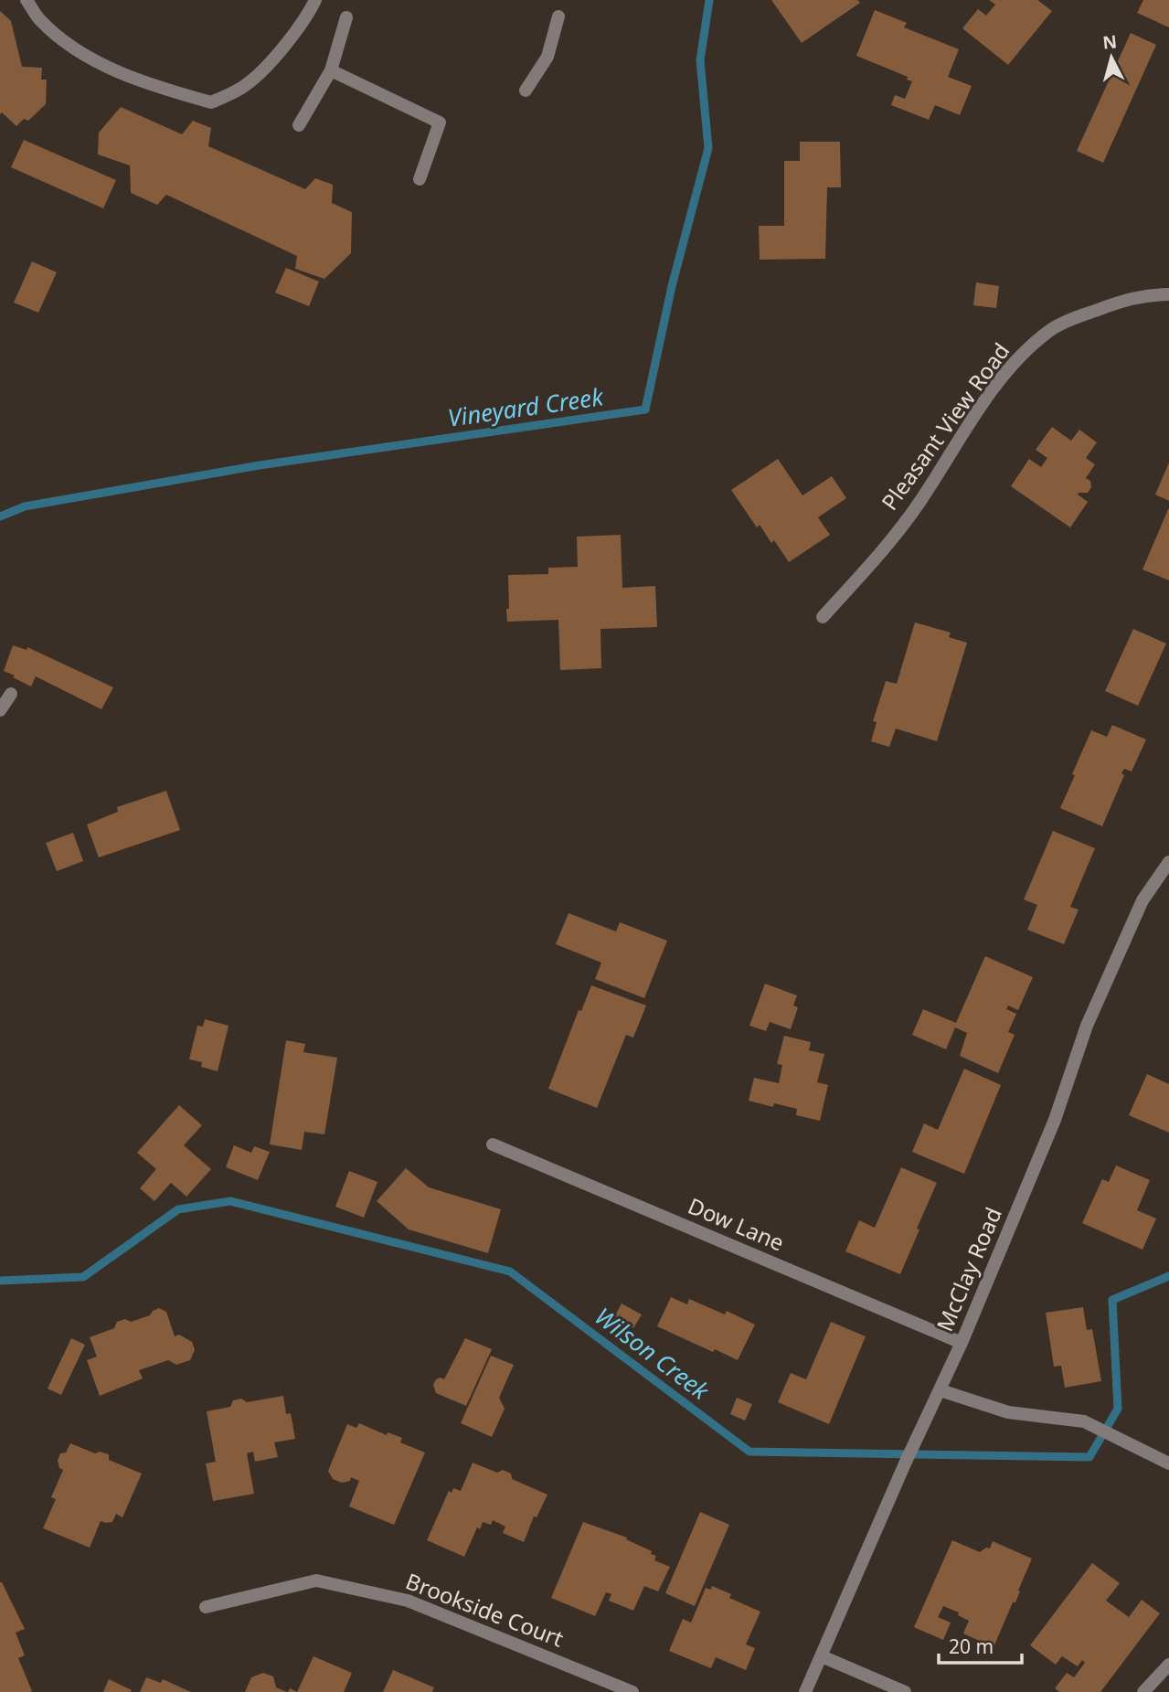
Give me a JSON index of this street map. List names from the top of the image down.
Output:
{
  "streets": {
    "street": [
      "Pleasant View Road",
      "Dow Lane",
      "McClay Road",
      "Brookside Court"
    ]
  },
  "crossings": [
    ["Dow Lane", "McClay Road"]
  ],
  "water": ["Vineyard Creek", "Wilson Creek"],
  "scale_bar": "20 m",
  "north": "top"
}
